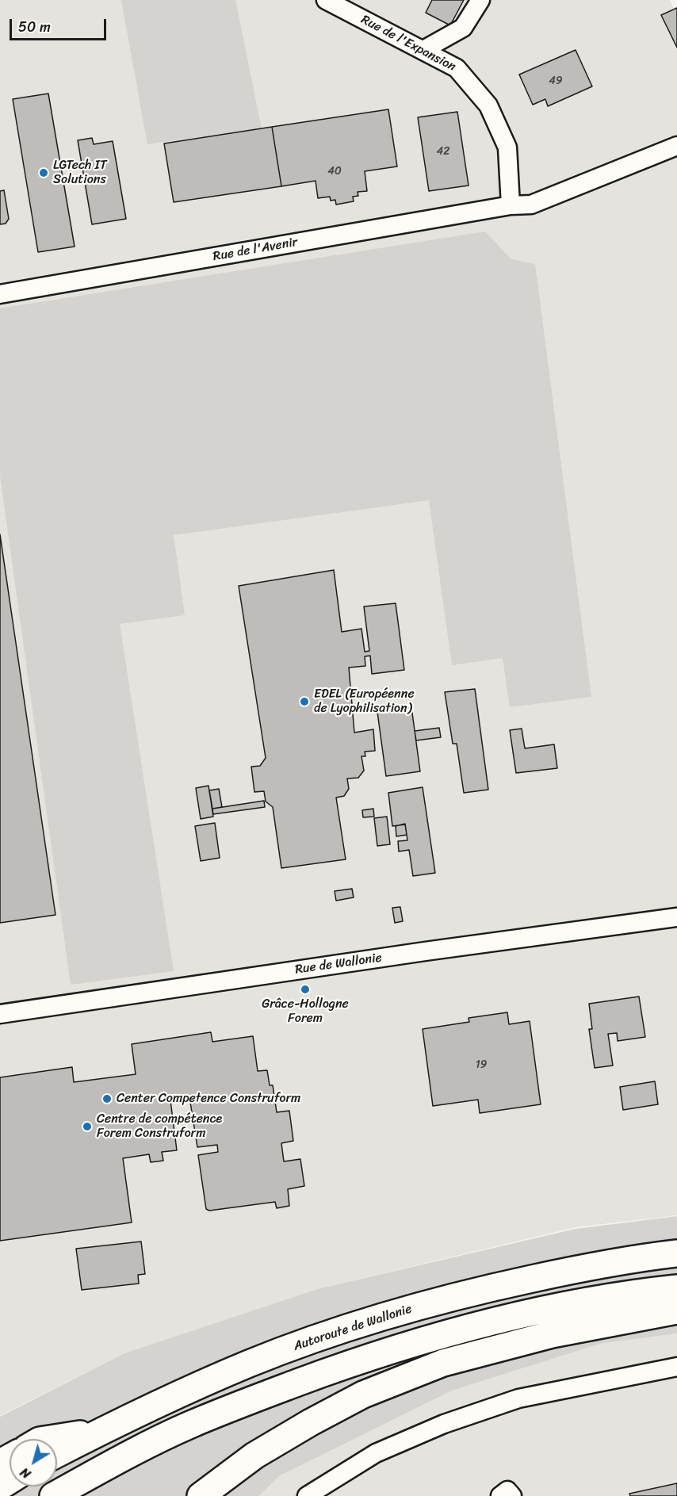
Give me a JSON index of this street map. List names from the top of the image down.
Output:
{
  "streets": {
    "highway": ["Autoroute de Wallonie"],
    "street": ["Rue de l'Expansion", "Rue de l'Avenir", "Rue de Wallonie"]
  },
  "crossings": [
    ["Rue de l'Expansion", "Rue de l'Avenir"]
  ],
  "places": [
    "LGTech IT Solutions",
    "EDEL (Européenne de Lyophilisation)",
    "Grâce-Hollogne Forem",
    "Center Competence Construform",
    "Centre de compétence Forem Construform"
  ],
  "house_numbers": [
    "49",
    "42",
    "40",
    "19"
  ],
  "scale_bar": "50 m",
  "north": "bottom left"
}
